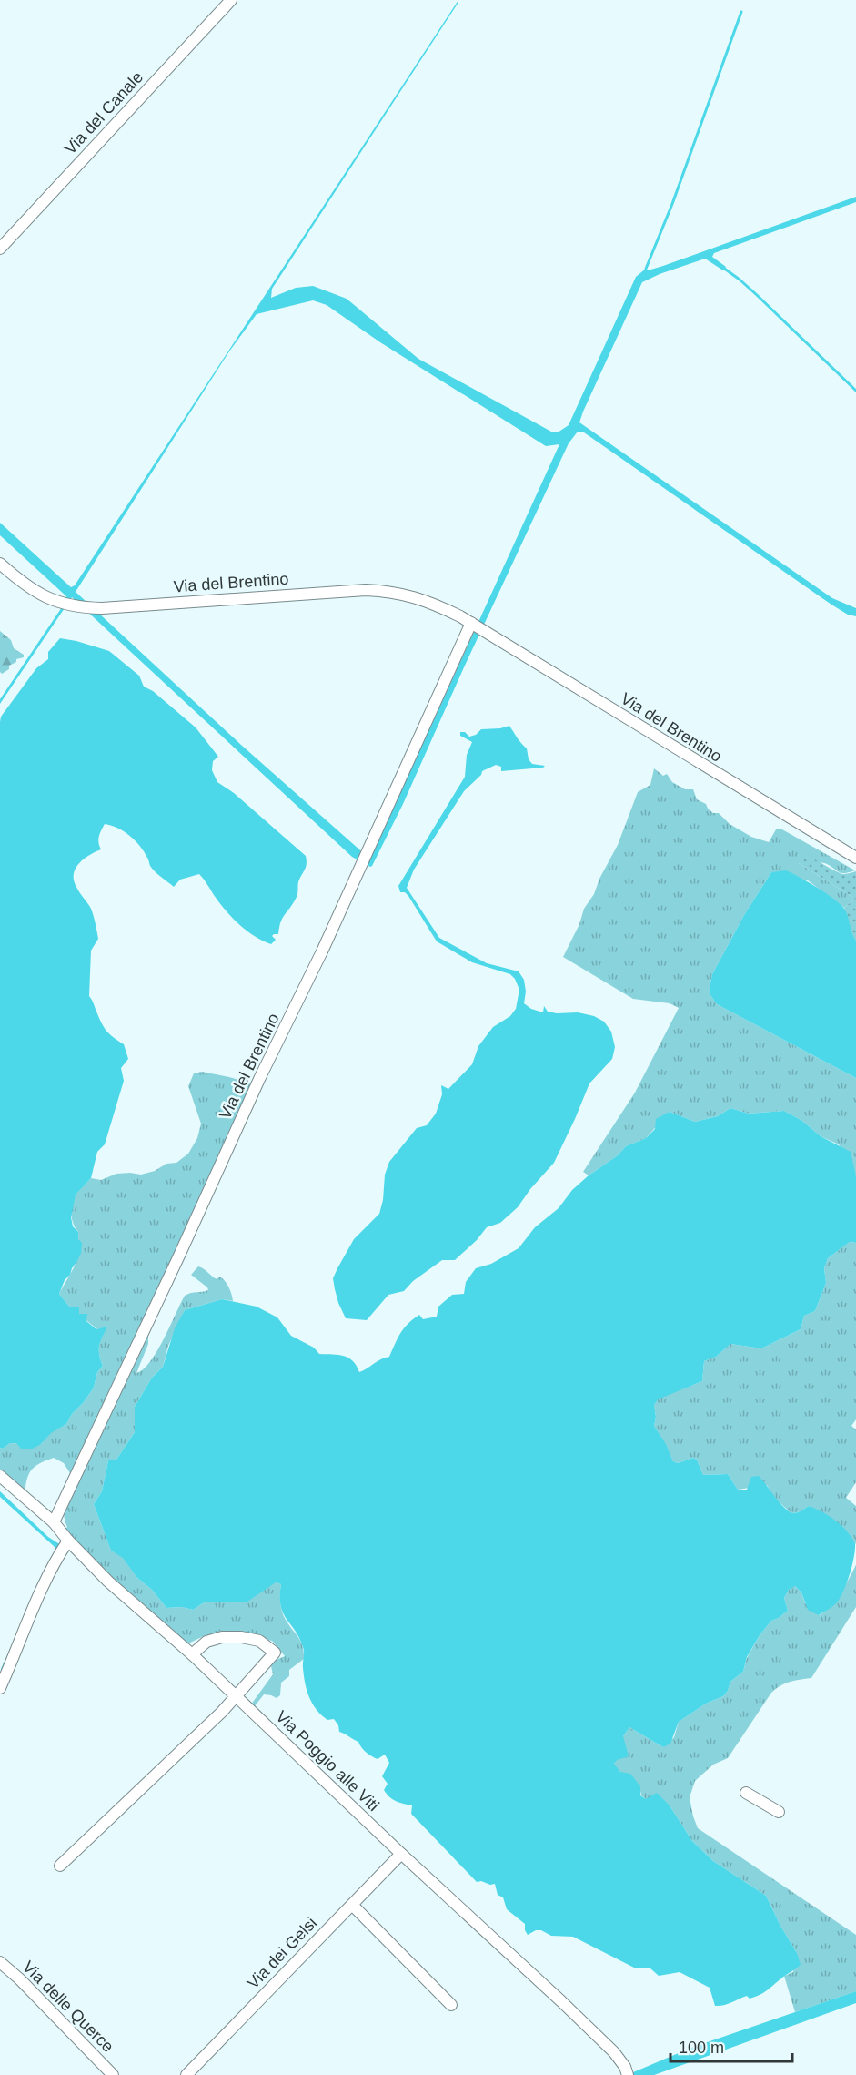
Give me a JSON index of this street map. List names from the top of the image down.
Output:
{
  "streets": {
    "street": [
      "Via del Canale",
      "Via del Brentino",
      "Via Poggio alle Viti",
      "Via dei Gelsi",
      "Via delle Querce"
    ]
  },
  "crossings": [
    ["Via del Brentino", "Via Poggio alle Viti"],
    ["Via Poggio alle Viti", "Via dei Gelsi"]
  ],
  "scale_bar": "100 m"
}
